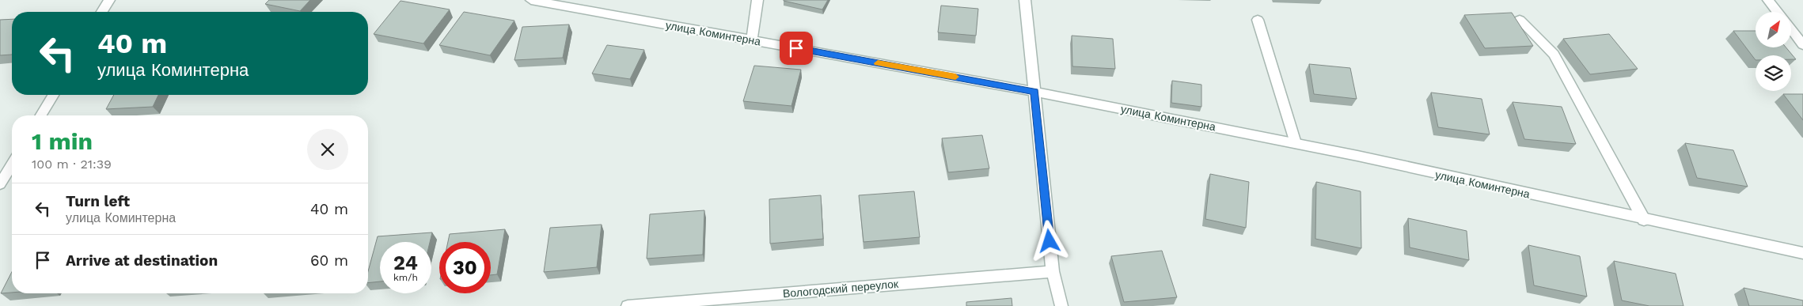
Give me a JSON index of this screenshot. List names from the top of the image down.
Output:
{
  "streets": {
    "street": ["улица Коминтерна", "Вологодский переулок"]
  },
  "north": "top right",
  "page": {
    "turn": ["40 m", "улица Коминтерна"],
    "heading": ["1 min", "100 m · 21:39"],
    "list": [
      {
        "name": "Turn left",
        "note": "улица Коминтерна",
        "value": "40 m"
      },
      {
        "name": "Arrive at destination",
        "value": "60 m"
      }
    ],
    "speed": "24 km/h",
    "limit": "30"
  }
}
